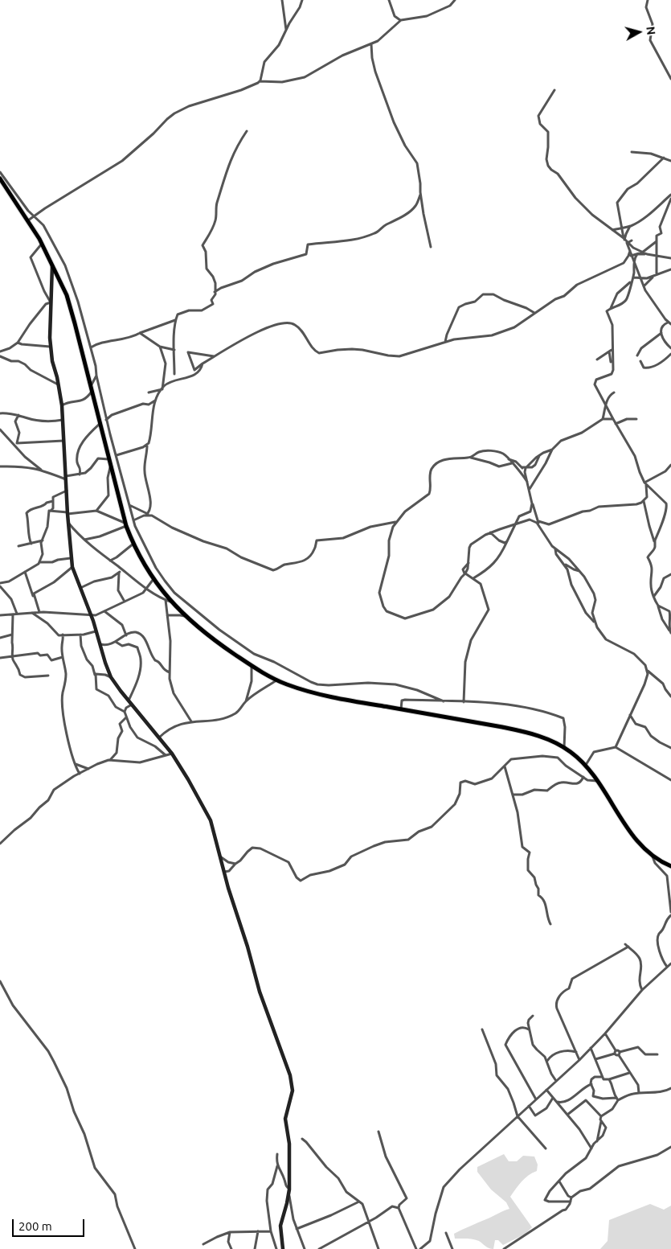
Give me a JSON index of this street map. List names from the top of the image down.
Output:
{
  "scale_bar": "200 m",
  "north": "right"
}
